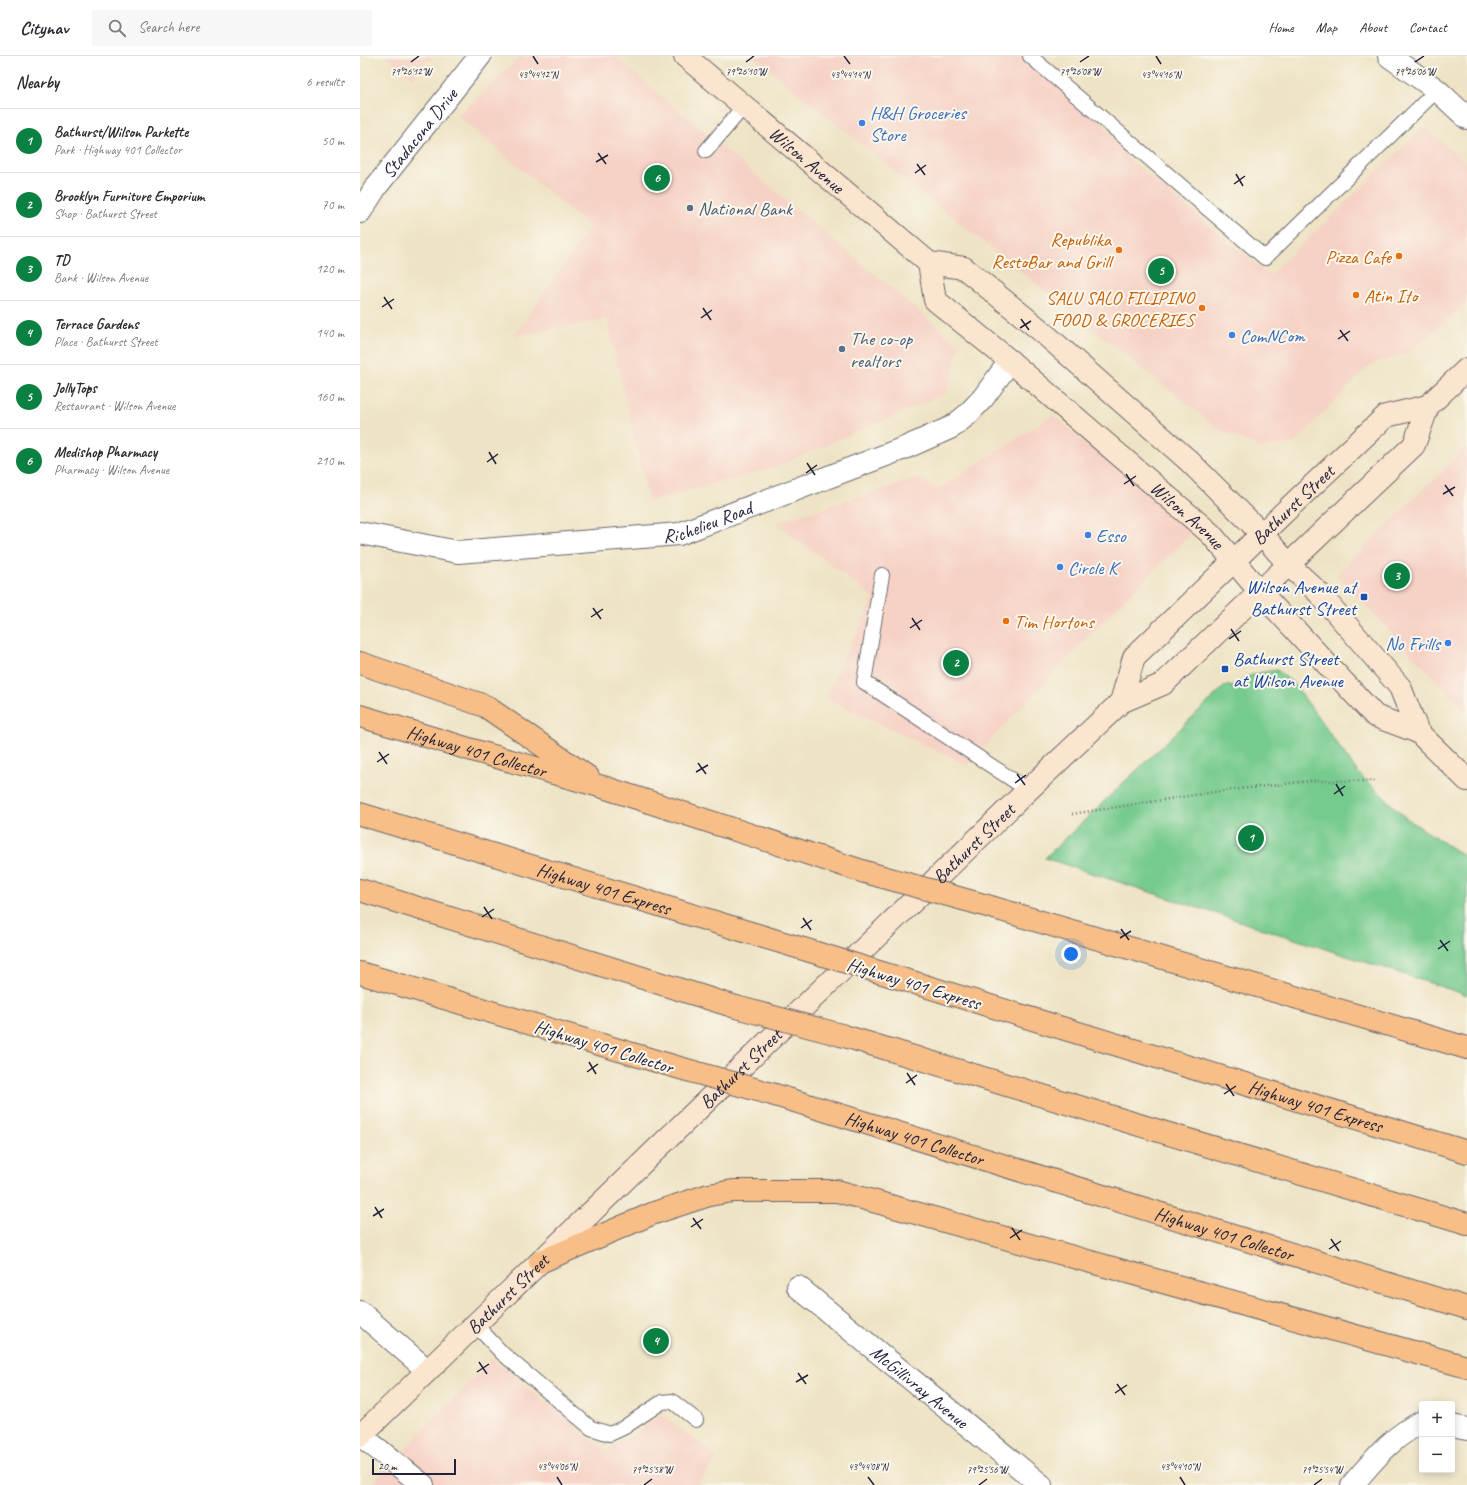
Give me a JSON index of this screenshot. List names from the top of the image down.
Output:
{
  "streets": {
    "highway": ["Highway 401 Collector", "Highway 401 Express"],
    "main road": ["Wilson Avenue", "Bathurst Street"],
    "street": ["Stadacona Drive", "Richelieu Road", "McGillivray Avenue"]
  },
  "crossings": [
    ["Wilson Avenue", "Bathurst Street"],
    ["Wilson Avenue", "Richelieu Road"]
  ],
  "places": {
    "other": [
      "H&H Groceries Store",
      "National Bank",
      "Republika RestoBar and Grill",
      "Pizza Cafe",
      "Atin Ito",
      "SALU SALO FILIPINO FOOD & GROCERIES",
      "ComNCom",
      "The co-op realtors",
      "Esso",
      "Circle K",
      "Tim Hortons",
      "No Frills"
    ],
    "transit": ["Wilson Avenue at Bathurst Street", "Bathurst Street at Wilson Avenue"]
  },
  "scale_bar": "20 m",
  "page": {
    "header": "Citynav",
    "search": "Search here",
    "nav": [
      "Home",
      "Map",
      "About",
      "Contact"
    ],
    "heading": ["Nearby", "6 results"],
    "list": [
      {
        "mark": "1",
        "name": "Bathurst/Wilson Parkette",
        "note": "Park · Highway 401 Collector",
        "value": "50 m"
      },
      {
        "mark": "2",
        "name": "Brooklyn Furniture Emporium",
        "note": "Shop · Bathurst Street",
        "value": "70 m"
      },
      {
        "mark": "3",
        "name": "TD",
        "note": "Bank · Wilson Avenue",
        "value": "120 m"
      },
      {
        "mark": "4",
        "name": "Terrace Gardens",
        "note": "Place · Bathurst Street",
        "value": "140 m"
      },
      {
        "mark": "5",
        "name": "JollyTops",
        "note": "Restaurant · Wilson Avenue",
        "value": "160 m"
      },
      {
        "mark": "6",
        "name": "Medishop Pharmacy",
        "note": "Pharmacy · Wilson Avenue",
        "value": "210 m"
      }
    ],
    "pins": [
      "6",
      "5",
      "3",
      "2",
      "1",
      "4"
    ],
    "map_buttons": ["+", "−"],
    "scale": "20 m"
  },
  "coordinates": [
    "79°26'12\"W",
    "79°26'08\"W",
    "79°26'06\"W",
    "79°26'10\"W",
    "43°44'12\"N",
    "43°44'14\"N",
    "43°44'16\"N",
    "43°44'06\"N",
    "43°44'08\"N",
    "43°44'10\"N",
    "79°25'58\"W",
    "79°25'56\"W",
    "79°25'54\"W"
  ]
}
